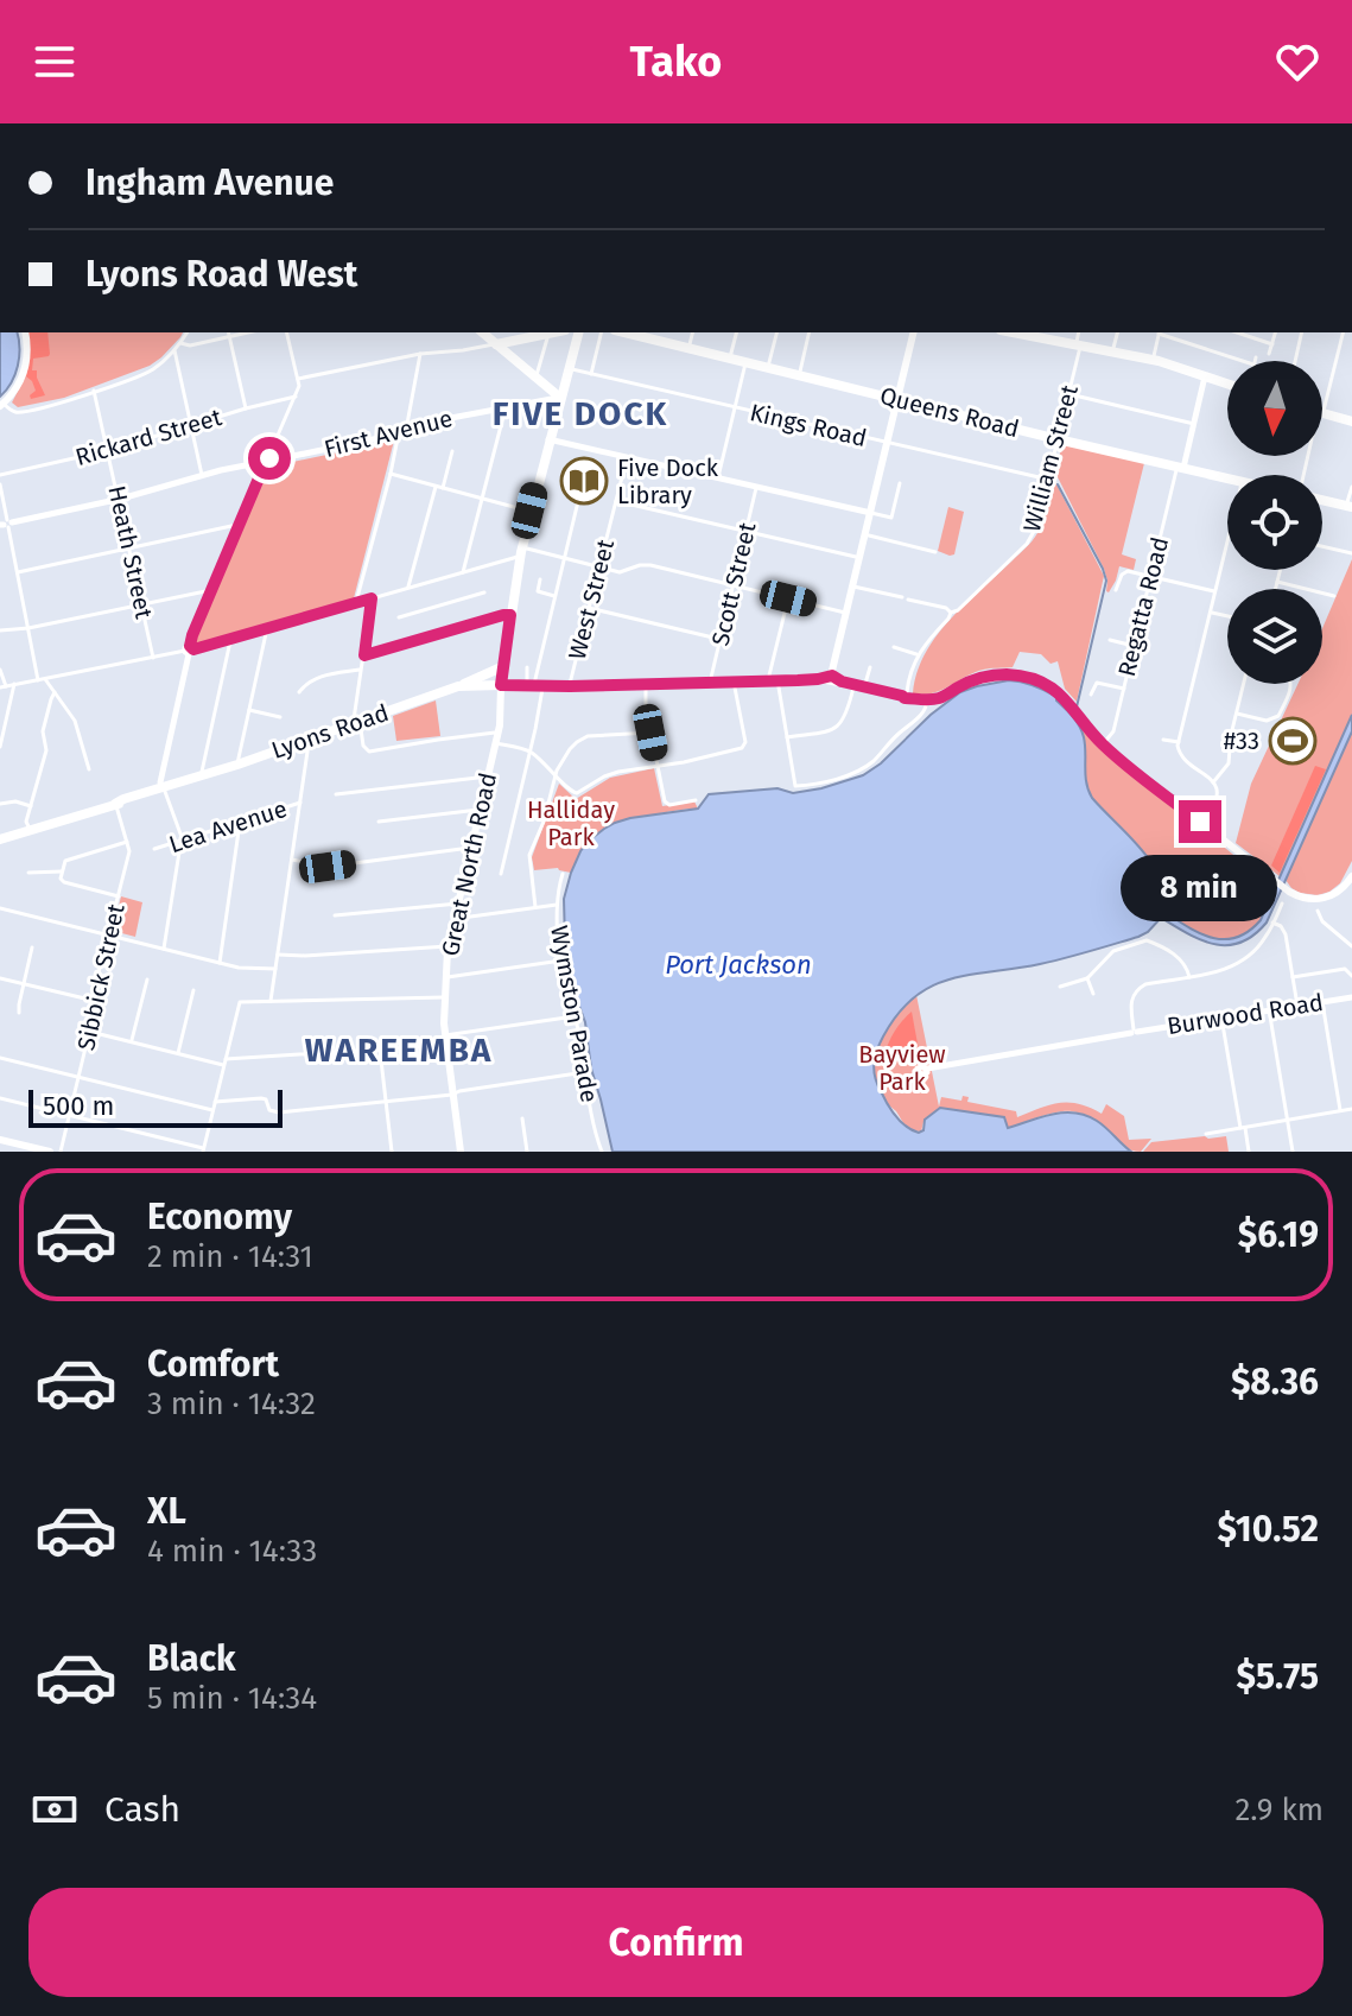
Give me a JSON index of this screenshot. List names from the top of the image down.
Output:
{
  "streets": {
    "main road": ["Queens Road", "Lyons Road", "Great North Road"],
    "street": [
      "Kings Road",
      "First Avenue",
      "Rickard Street",
      "William Street",
      "Heath Street",
      "Scott Street",
      "West Street",
      "Regatta Road",
      "Lea Avenue",
      "Sibbick Street",
      "Wymston Parade",
      "Burwood Road"
    ]
  },
  "crossings": [
    ["Queens Road", "William Street"],
    ["Queens Road", "Regatta Road"],
    ["Kings Road", "William Street"],
    ["Kings Road", "Great North Road"],
    ["First Avenue", "Heath Street"],
    ["First Avenue", "Great North Road"],
    ["Rickard Street", "Heath Street"],
    ["Lyons Road", "Great North Road"],
    ["Lyons Road", "Sibbick Street"]
  ],
  "districts": ["FIVE DOCK", "WAREEMBA"],
  "water": ["Port Jackson"],
  "parks": ["Halliday Park", "Bayview Park"],
  "places": {
    "library": ["Five Dock Library"],
    "sports": ["#33"]
  },
  "scale_bar": "500 m",
  "north": "bottom",
  "page": {
    "header": "Tako",
    "banner": ["Ingham Avenue", "Lyons Road West"],
    "bubble": "8 min",
    "scale": "500 m",
    "list": [
      {
        "name": "Economy",
        "note": "2 min · 14:31",
        "value": "$6.19"
      },
      {
        "name": "Comfort",
        "note": "3 min · 14:32",
        "value": "$8.36"
      },
      {
        "name": "XL",
        "note": "4 min · 14:33",
        "value": "$10.52"
      },
      {
        "name": "Black",
        "note": "5 min · 14:34",
        "value": "$5.75"
      }
    ],
    "pay": ["Cash", "2.9 km"],
    "buttons": "Confirm"
  }
}
